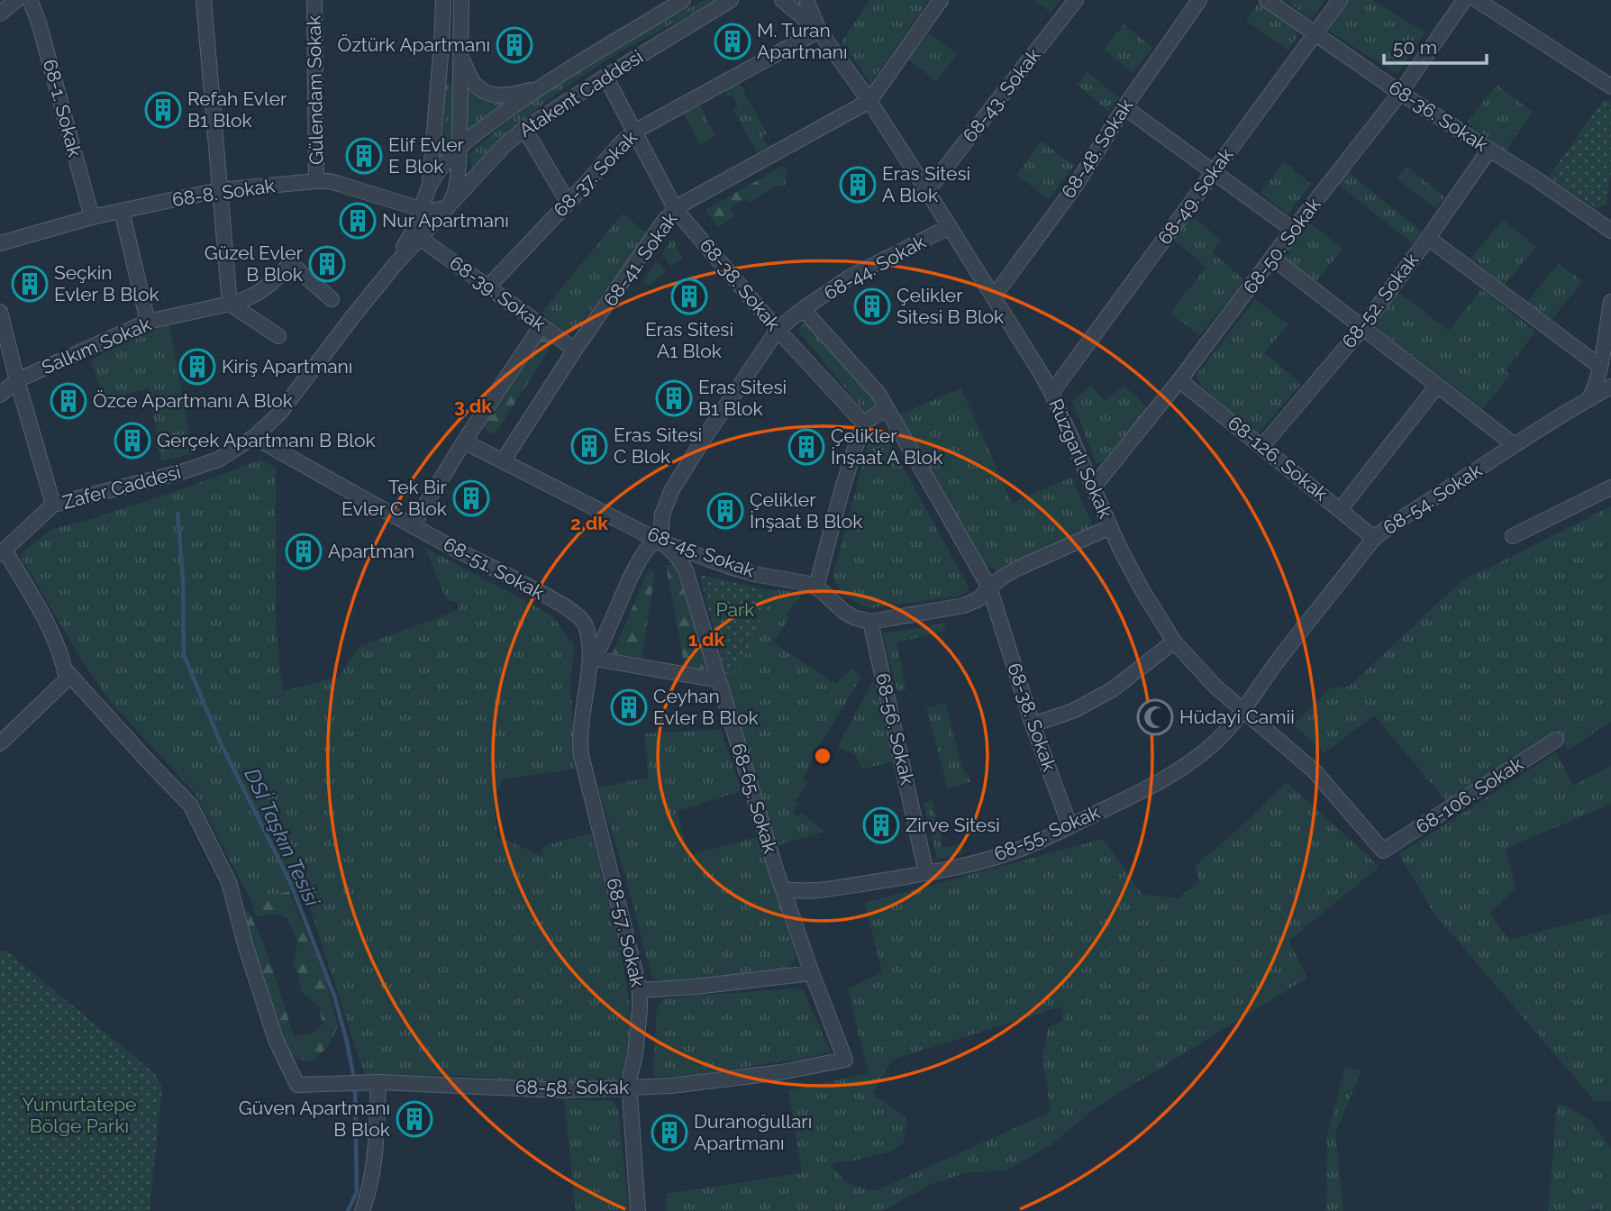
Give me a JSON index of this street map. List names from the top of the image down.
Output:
{
  "streets": {
    "street": [
      "Gülendam Sokak",
      "Atakent Caddesi",
      "68-43. Sokak",
      "68-1. Sokak",
      "68-36. Sokak",
      "68-48. Sokak",
      "68-37. Sokak",
      "68-8. Sokak",
      "68-49. Sokak",
      "68-50. Sokak",
      "68-41. Sokak",
      "68-44. Sokak",
      "68-38. Sokak",
      "68-39. Sokak",
      "68-52. Sokak",
      "Salkım Sokak",
      "Rüzgarlı Sokak",
      "68-126. Sokak",
      "Zafer Caddesi",
      "68-54. Sokak",
      "68-45. Sokak",
      "68-51. Sokak",
      "68-56. Sokak",
      "68-106. Sokak",
      "68-65. Sokak",
      "68-55. Sokak",
      "68-57. Sokak",
      "68-58. Sokak"
    ]
  },
  "crossings": [
    ["Gülendam Sokak", "68-8. Sokak"],
    ["Atakent Caddesi", "68-8. Sokak"],
    ["Atakent Caddesi", "68-38. Sokak"],
    ["Atakent Caddesi", "68-39. Sokak"],
    ["Atakent Caddesi", "Zafer Caddesi"],
    ["68-43. Sokak", "Rüzgarlı Sokak"],
    ["68-1. Sokak", "68-8. Sokak"],
    ["68-36. Sokak", "68-49. Sokak"],
    ["68-36. Sokak", "68-50. Sokak"],
    ["68-36. Sokak", "68-52. Sokak"],
    ["68-48. Sokak", "Rüzgarlı Sokak"],
    ["68-37. Sokak", "68-38. Sokak"],
    ["68-37. Sokak", "68-39. Sokak"],
    ["68-37. Sokak", "Rüzgarlı Sokak"],
    ["68-49. Sokak", "Rüzgarlı Sokak"],
    ["68-50. Sokak", "Rüzgarlı Sokak"],
    ["68-50. Sokak", "68-126. Sokak"],
    ["68-41. Sokak", "68-38. Sokak"],
    ["68-41. Sokak", "68-39. Sokak"],
    ["68-41. Sokak", "Rüzgarlı Sokak"],
    ["68-41. Sokak", "68-45. Sokak"],
    ["68-44. Sokak", "68-38. Sokak"],
    ["68-44. Sokak", "Rüzgarlı Sokak"],
    ["68-44. Sokak", "68-45. Sokak"],
    ["68-44. Sokak", "68-65. Sokak"],
    ["68-38. Sokak", "68-55. Sokak"],
    ["68-52. Sokak", "68-126. Sokak"],
    ["Rüzgarlı Sokak", "68-54. Sokak"],
    ["Rüzgarlı Sokak", "68-106. Sokak"],
    ["Rüzgarlı Sokak", "68-55. Sokak"],
    ["68-126. Sokak", "68-54. Sokak"],
    ["Zafer Caddesi", "68-51. Sokak"],
    ["68-54. Sokak", "68-55. Sokak"],
    ["68-45. Sokak", "68-56. Sokak"],
    ["68-45. Sokak", "68-65. Sokak"],
    ["68-51. Sokak", "68-57. Sokak"],
    ["68-56. Sokak", "68-55. Sokak"],
    ["68-65. Sokak", "68-55. Sokak"],
    ["68-65. Sokak", "68-58. Sokak"],
    ["68-57. Sokak", "68-58. Sokak"]
  ],
  "water": ["DSİ Taşkın Tesisi"],
  "parks": ["Park", "Yumurtatepe Bölge Parkı"],
  "places": {
    "building": [
      "M. Turan Apartmanı",
      "Öztürk Apartmanı",
      "Refah Evler B1 Blok",
      "Elif Evler E Blok",
      "Eras Sitesi A Blok",
      "Nur Apartmanı",
      "Güzel Evler B Blok",
      "Seçkin Evler B Blok",
      "Eras Sitesi A1 Blok",
      "Çelikler Sitesi B Blok",
      "Kiriş Apartmanı",
      "Eras Sitesi B1 Blok",
      "Özce Apartmanı A Blok",
      "Gerçek Apartmanı B Blok",
      "Eras Sitesi C Blok",
      "Çelikler İnşaat A Blok",
      "Tek Bir Evler C Blok",
      "Çelikler İnşaat B Blok",
      "Apartman",
      "Ceyhan Evler B Blok",
      "Zirve Sitesi",
      "Güven Apartmanı B Blok",
      "Duranoğulları Apartmanı"
    ],
    "mosque": ["Hüdayi Camii"]
  },
  "scale_bar": "50 m",
  "rings": ["3 dk", "2 dk", "1 dk"]
}
